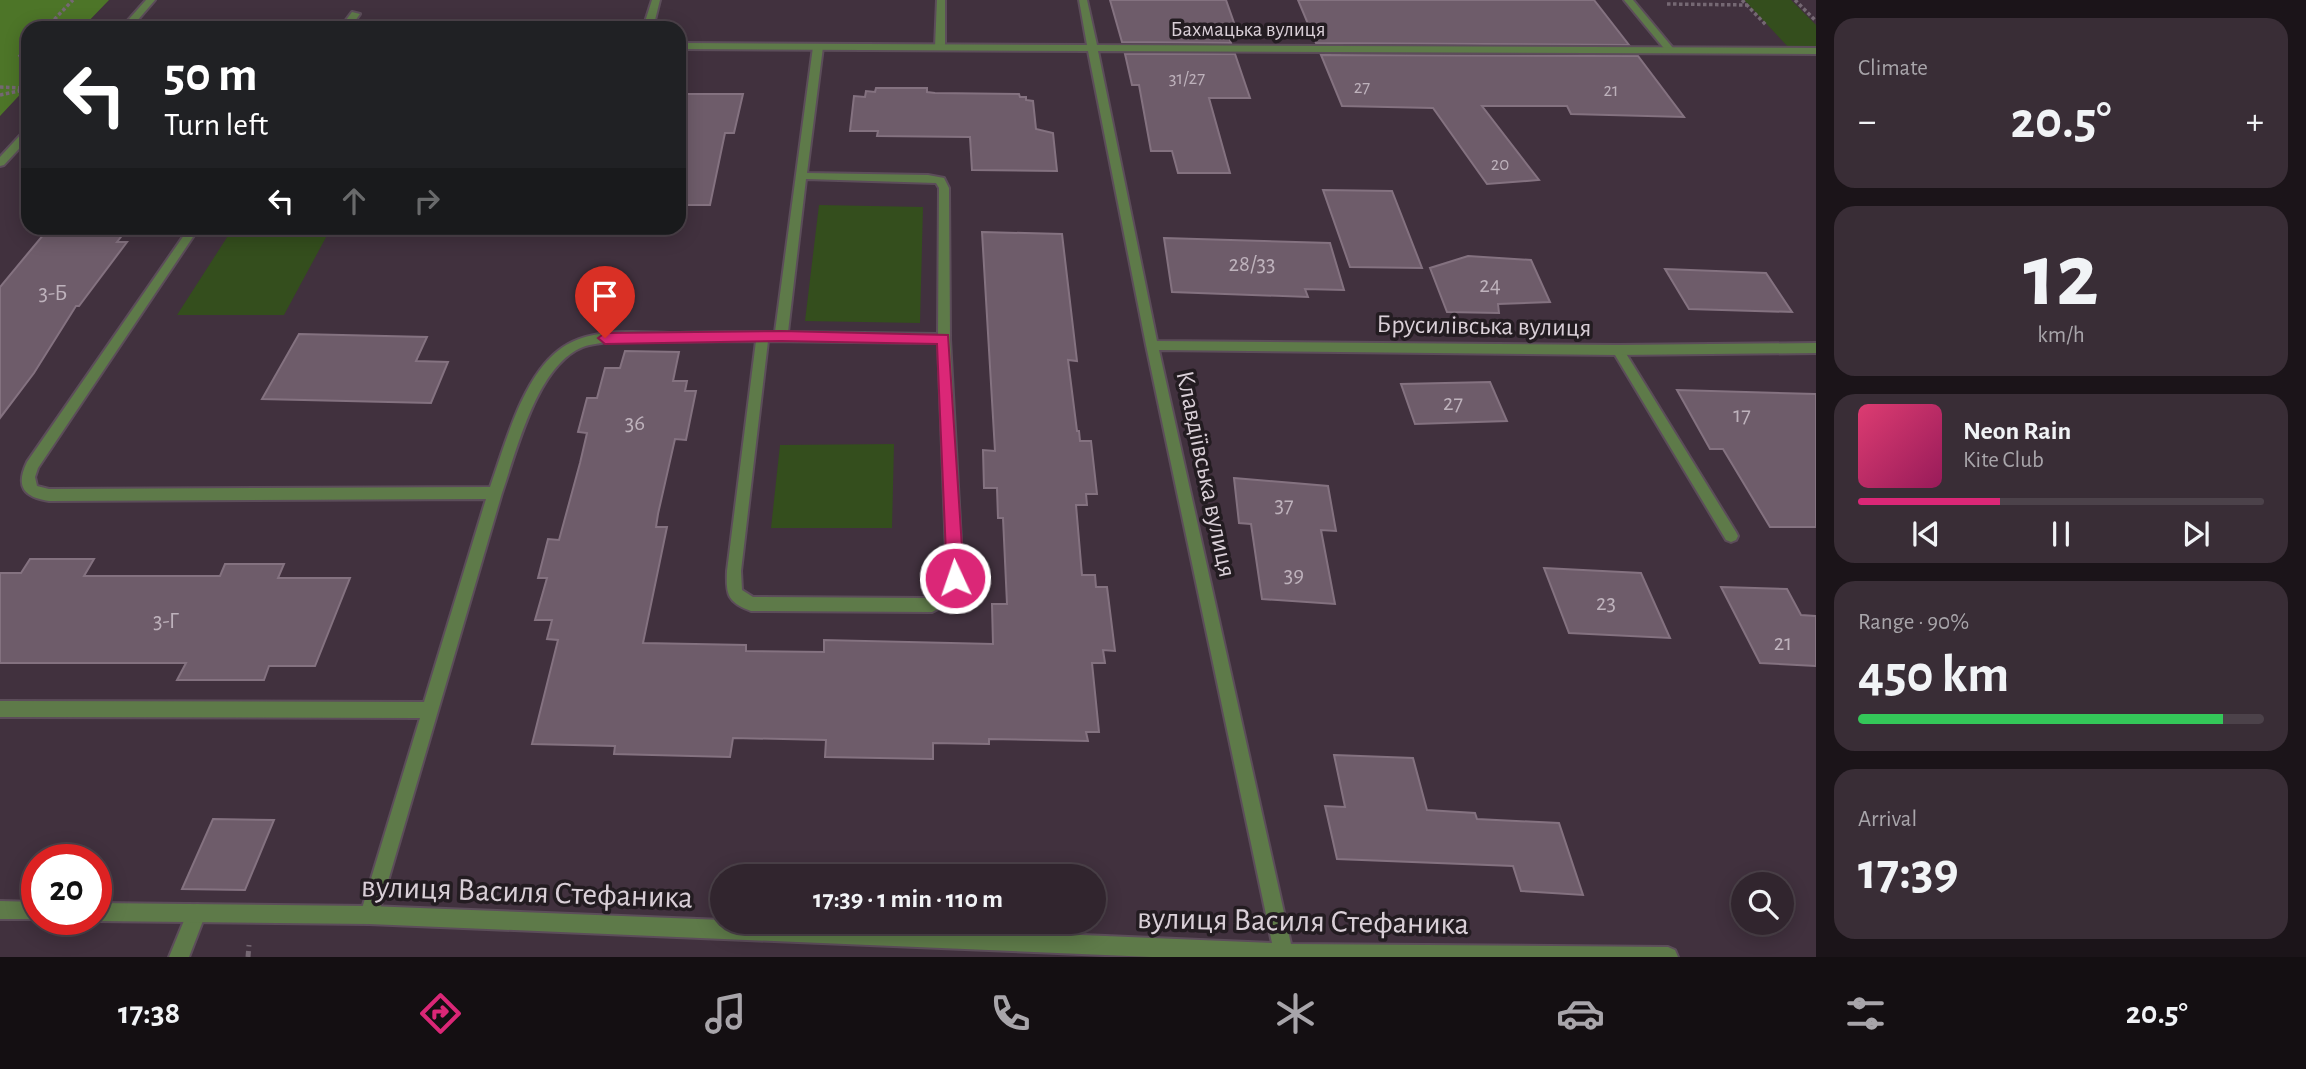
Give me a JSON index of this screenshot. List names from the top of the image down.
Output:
{
  "streets": {
    "street": [
      "Бахмацька вулиця",
      "Брусилівська вулиця",
      "Клавдіївська вулиця",
      "вулиця Василя Стефаника"
    ]
  },
  "crossings": [
    ["Бахмацька вулиця", "Клавдіївська вулиця"],
    ["Брусилівська вулиця", "Клавдіївська вулиця"],
    ["Клавдіївська вулиця", "вулиця Василя Стефаника"]
  ],
  "house_numbers": [
    "31/27",
    "27",
    "21",
    "20",
    "28/33",
    "24",
    "3-Б",
    "27",
    "17",
    "36",
    "37",
    "39",
    "23",
    "3-Г",
    "21"
  ],
  "page": {
    "tile": [
      "Climate",
      ["12", "km/h"],
      ["Range · 90%", "450 km"],
      ["Arrival", "17:39"]
    ],
    "turn": ["50 m", "Turn left"],
    "heat": ["−", "20.5°", "+"],
    "song": ["Neon Rain", "Kite Club"],
    "limit": "20",
    "trip": "17:39 · 1 min · 110 m",
    "tabs": ["17:38", "20.5°"]
  }
}
